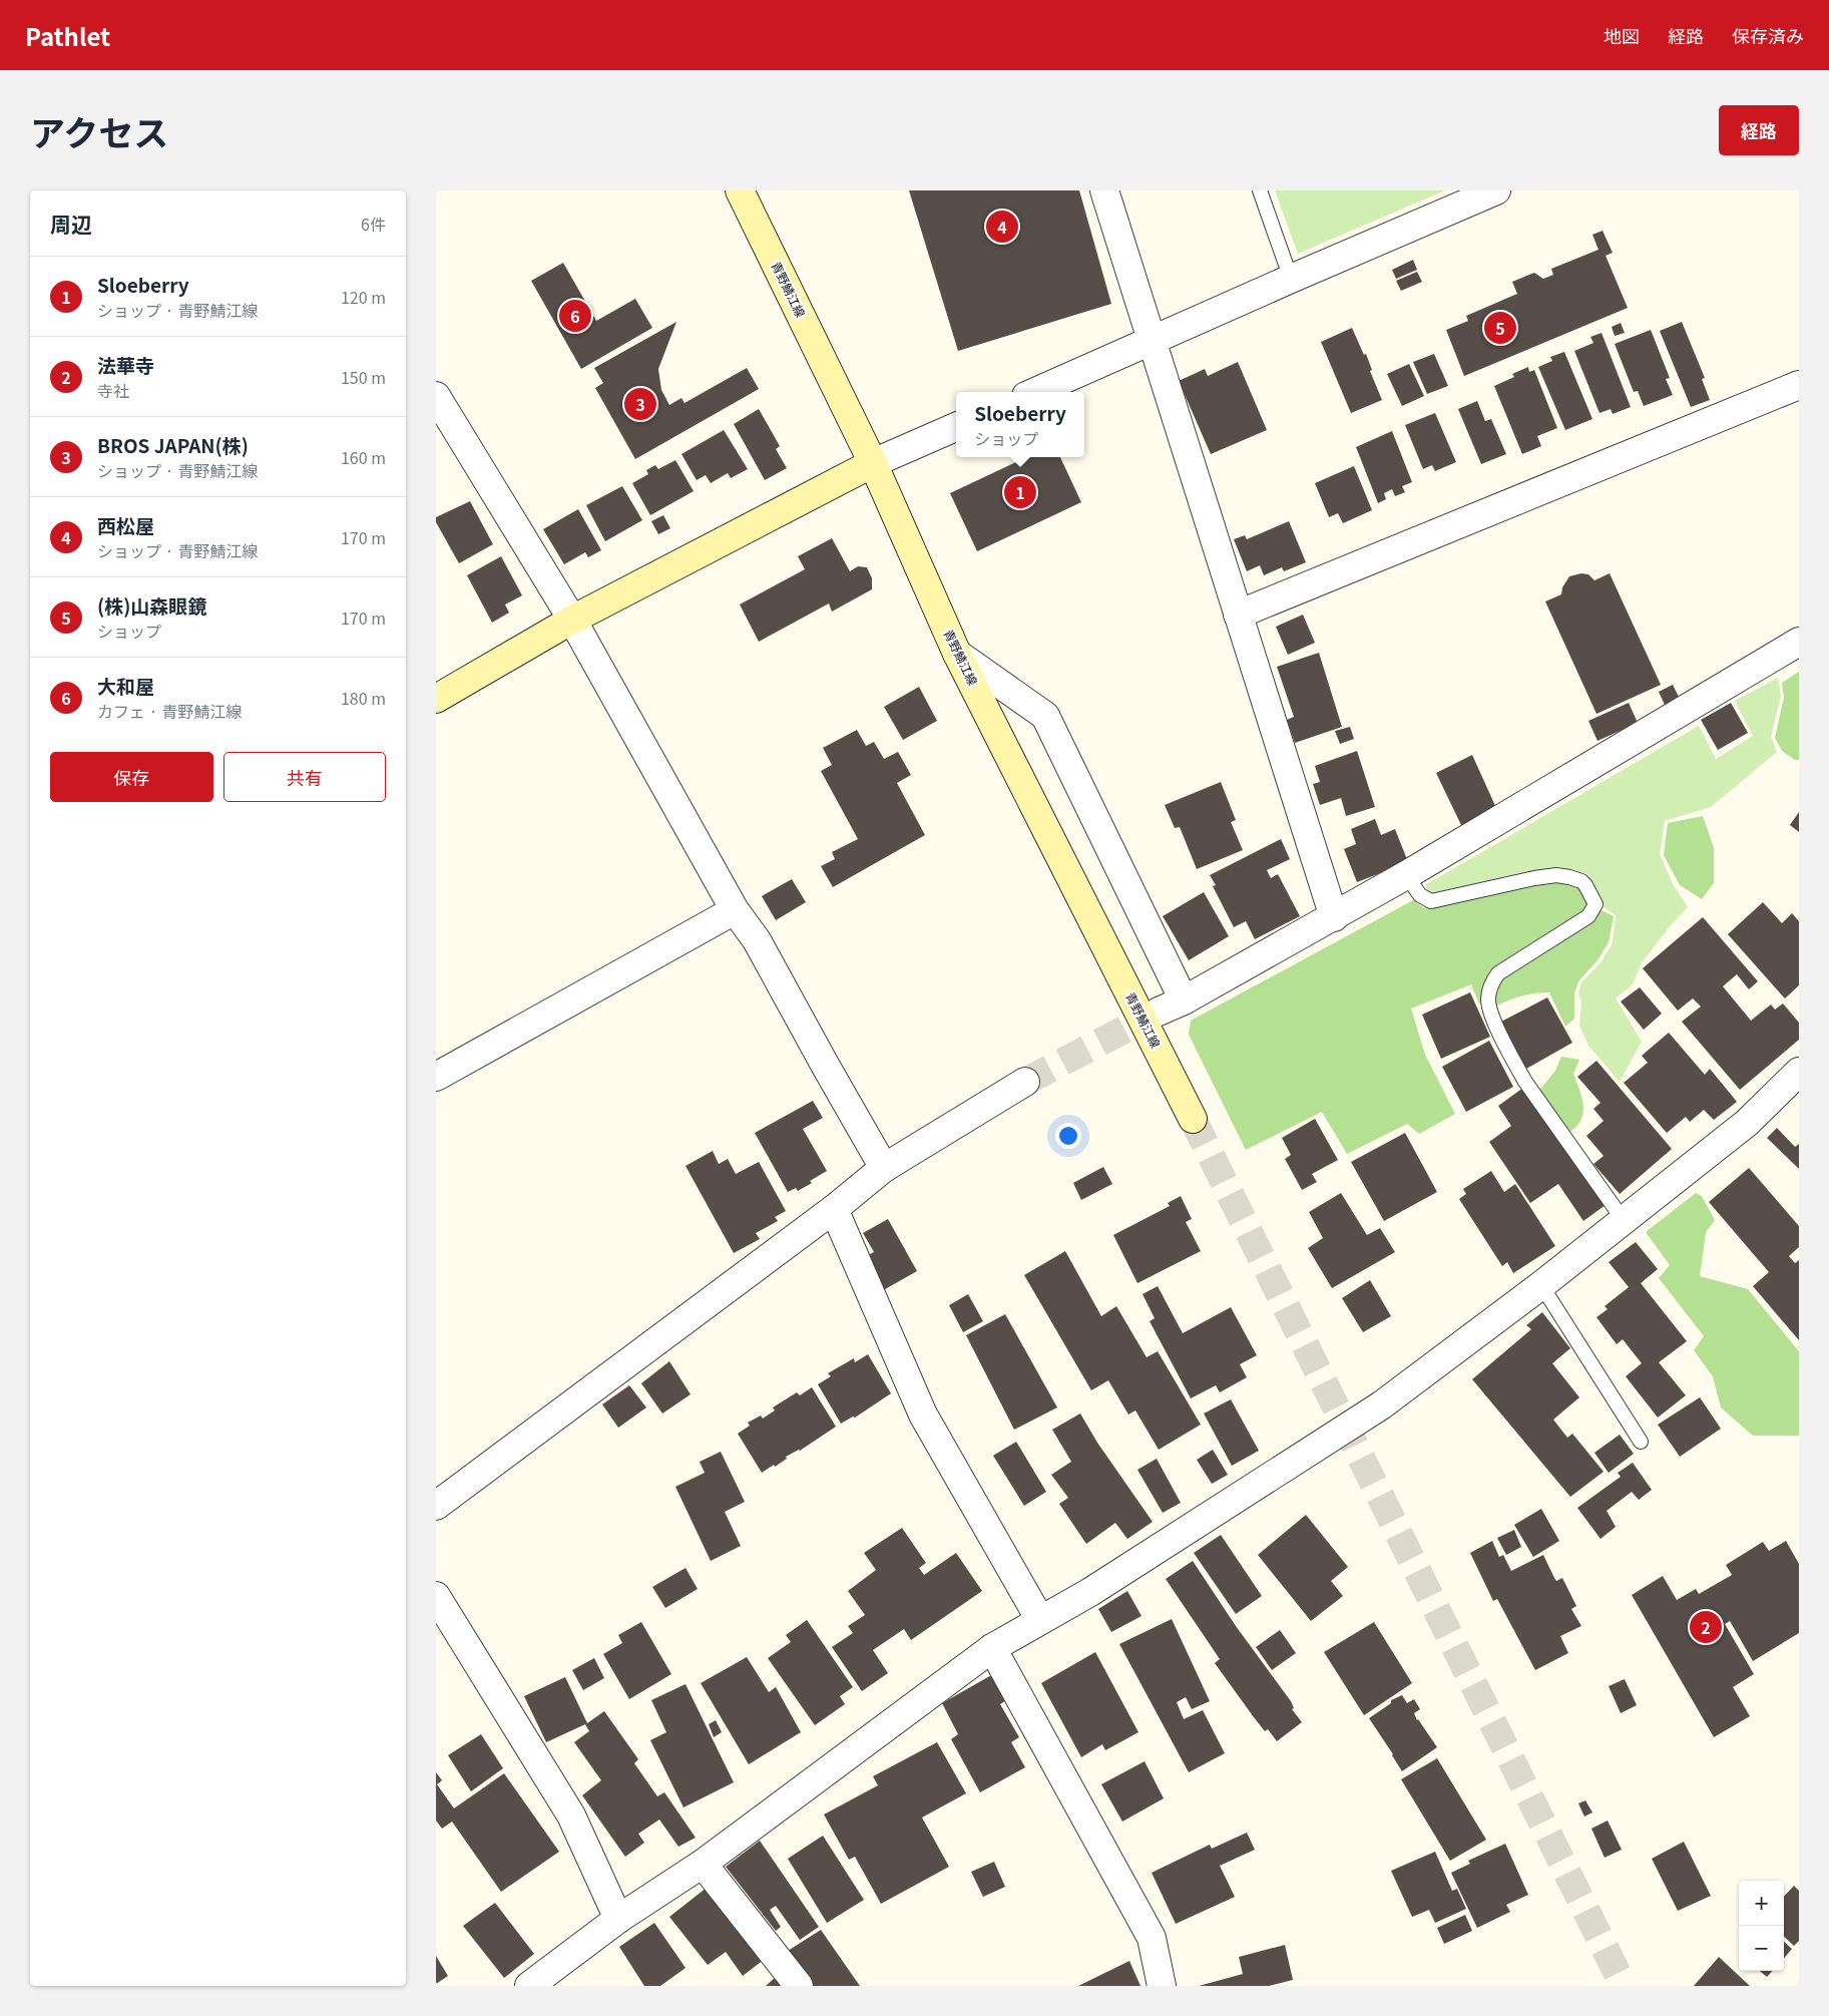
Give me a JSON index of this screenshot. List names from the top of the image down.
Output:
{
  "streets": {
    "main road": ["青野鯖江線"]
  },
  "page": {
    "header": "Pathlet",
    "nav": ["地図", "経路", "保存済み"],
    "title": "アクセス",
    "buttons": [
      "経路",
      ["保存", "共有"]
    ],
    "heading": ["周辺", "6件"],
    "pins": [
      "4",
      "6",
      "5",
      "3",
      "1",
      "2"
    ],
    "list": [
      {
        "mark": "1",
        "name": "Sloeberry",
        "note": "ショップ · 青野鯖江線",
        "value": "120 m"
      },
      {
        "mark": "2",
        "name": "法華寺",
        "note": "寺社",
        "value": "150 m"
      },
      {
        "mark": "3",
        "name": "BROS JAPAN(株)",
        "note": "ショップ · 青野鯖江線",
        "value": "160 m"
      },
      {
        "mark": "4",
        "name": "西松屋",
        "note": "ショップ · 青野鯖江線",
        "value": "170 m"
      },
      {
        "mark": "5",
        "name": "(株)山森眼鏡",
        "note": "ショップ",
        "value": "170 m"
      },
      {
        "mark": "6",
        "name": "大和屋",
        "note": "カフェ · 青野鯖江線",
        "value": "180 m"
      }
    ],
    "popup": ["Sloeberry", "ショップ"],
    "map_buttons": ["+", "−"]
  }
}
